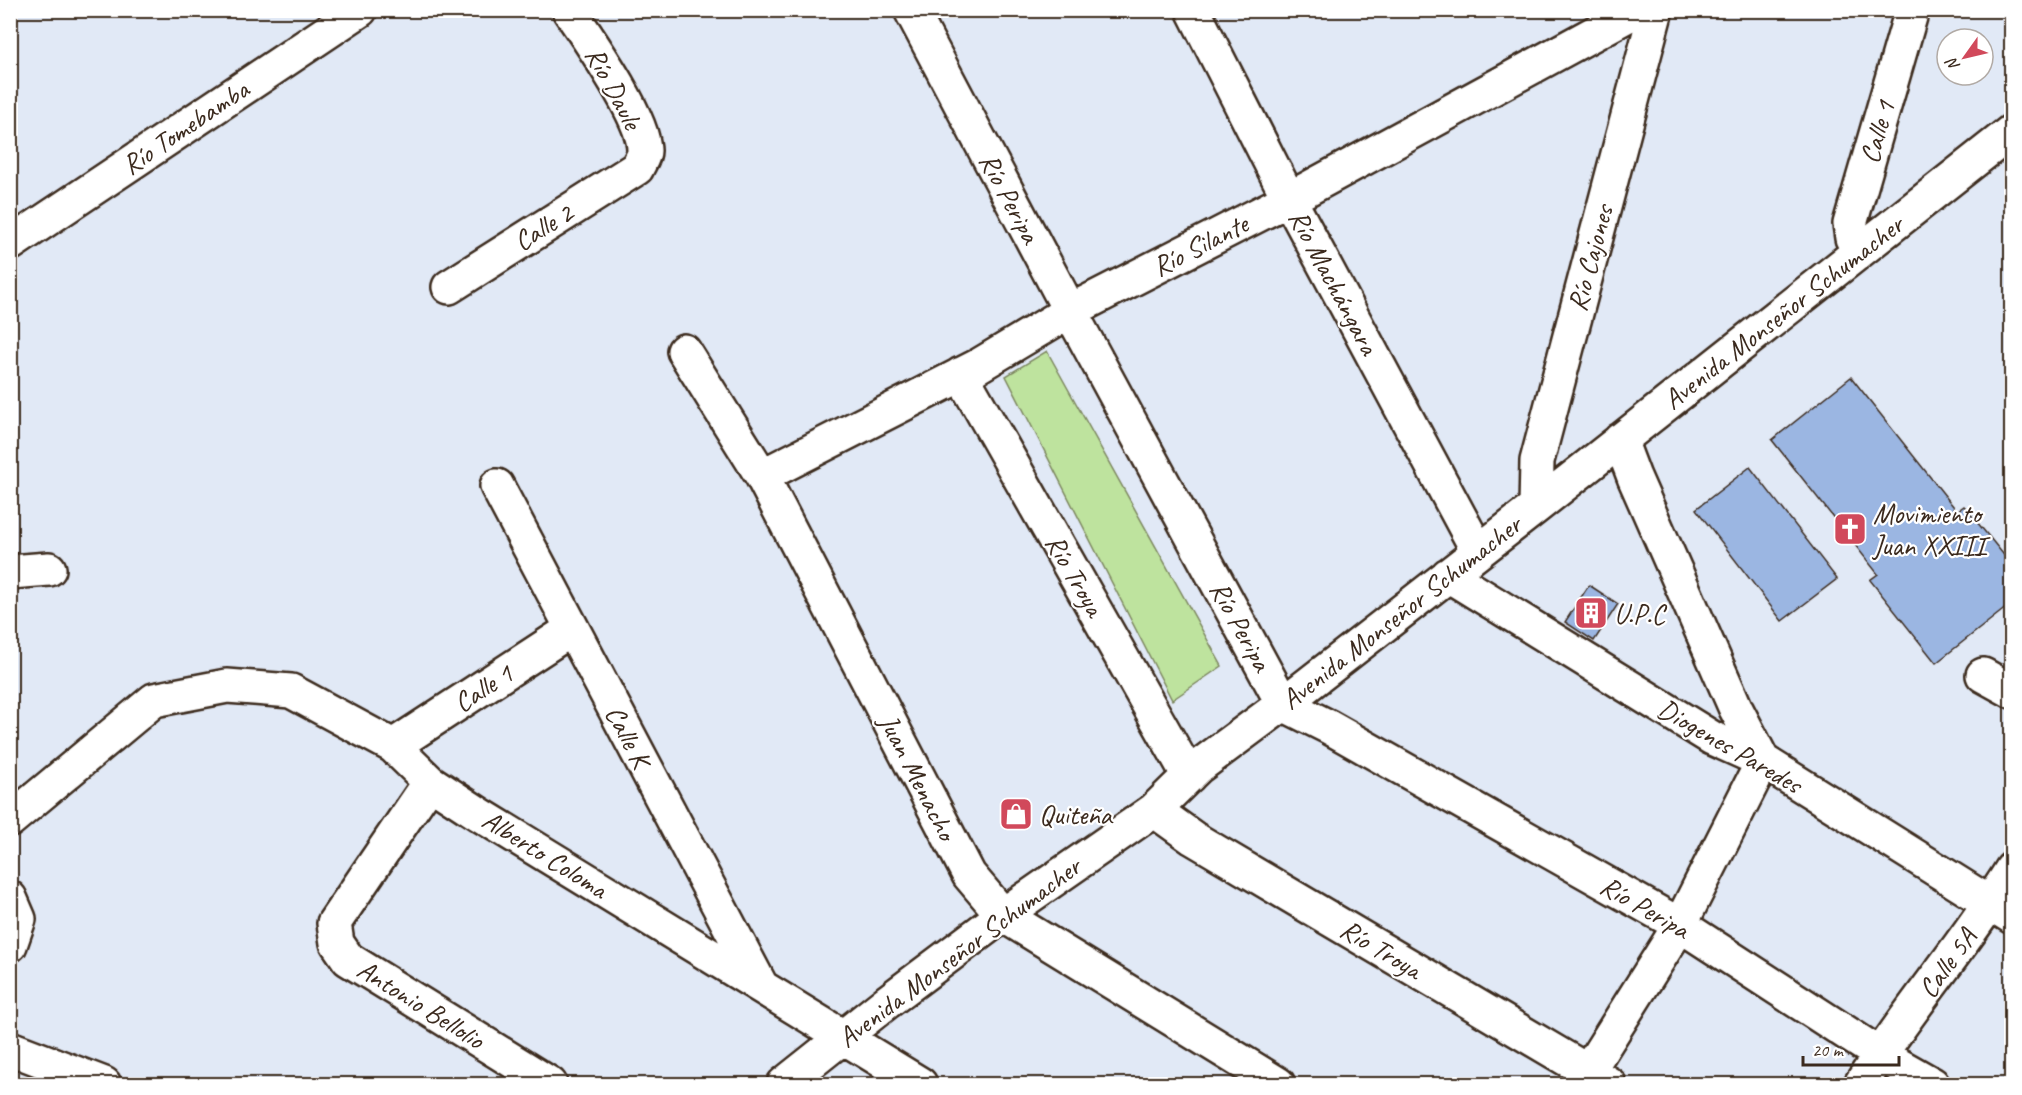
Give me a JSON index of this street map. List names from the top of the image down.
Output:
{
  "streets": {
    "street": [
      "Río Daule",
      "Río Tomebamba",
      "Calle 1",
      "Río Peripa",
      "Calle 2",
      "Río Silante",
      "Río Cajones",
      "Río Machángara",
      "Avenida Monseñor Schumacher",
      "Río Troya",
      "Calle K",
      "Diogenes Paredes",
      "Juan Menacho",
      "Alberto Coloma",
      "Calle 5A",
      "Antonio Bellolio"
    ]
  },
  "crossings": [
    ["Río Daule", "Calle 2"],
    ["Calle 1", "Avenida Monseñor Schumacher"],
    ["Calle 1", "Calle K"],
    ["Calle 1", "Alberto Coloma"],
    ["Río Peripa", "Río Silante"],
    ["Río Peripa", "Avenida Monseñor Schumacher"],
    ["Río Peripa", "Calle 5A"],
    ["Río Silante", "Río Machángara"],
    ["Río Silante", "Río Troya"],
    ["Río Silante", "Juan Menacho"],
    ["Río Cajones", "Avenida Monseñor Schumacher"],
    ["Río Machángara", "Avenida Monseñor Schumacher"],
    ["Avenida Monseñor Schumacher", "Río Troya"],
    ["Avenida Monseñor Schumacher", "Diogenes Paredes"],
    ["Avenida Monseñor Schumacher", "Juan Menacho"],
    ["Avenida Monseñor Schumacher", "Alberto Coloma"],
    ["Calle K", "Alberto Coloma"],
    ["Diogenes Paredes", "Calle 5A"],
    ["Alberto Coloma", "Antonio Bellolio"]
  ],
  "places": {
    "church": ["Movimiento Juan XXIII"],
    "building": ["U.P.C"],
    "shop": ["Quiteña"]
  },
  "scale_bar": "20 m",
  "north": "bottom left"
}
